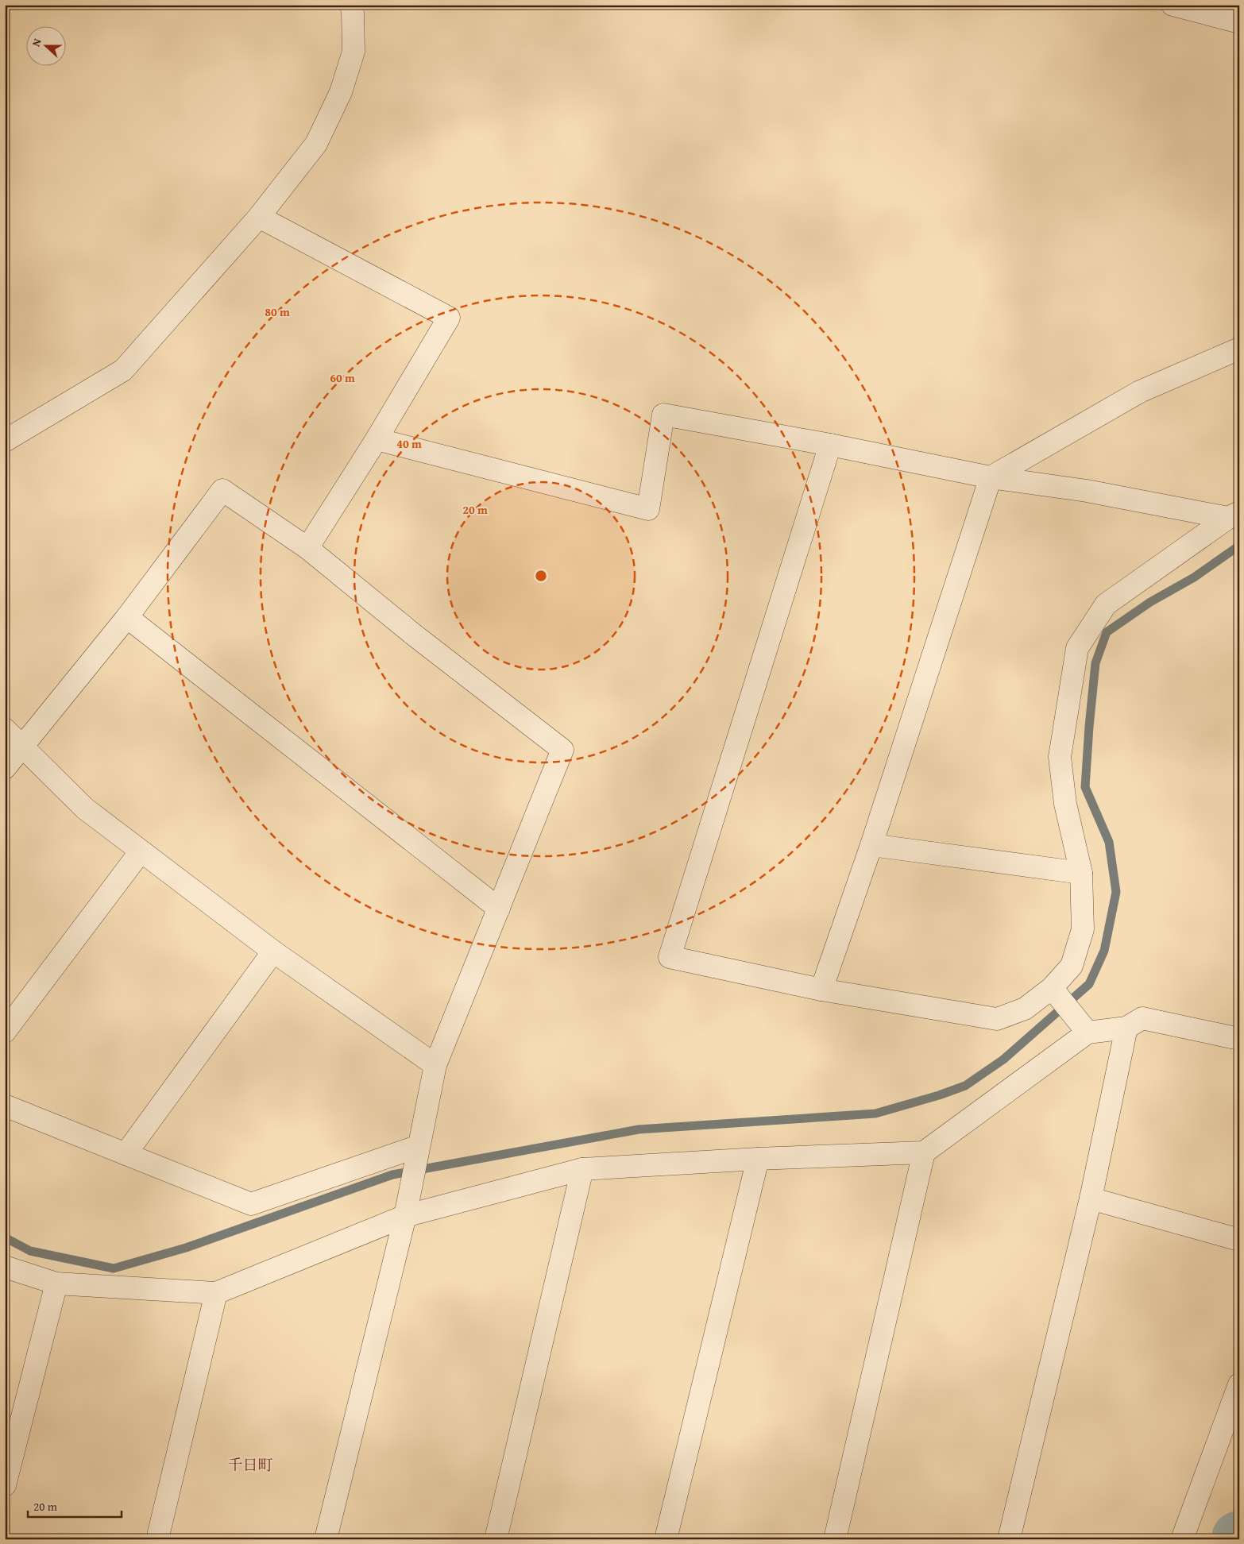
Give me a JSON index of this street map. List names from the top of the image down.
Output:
{
  "districts": ["千日町"],
  "scale_bar": "20 m",
  "north": "left",
  "rings": [
    "80 m",
    "60 m",
    "40 m",
    "20 m"
  ]
}
